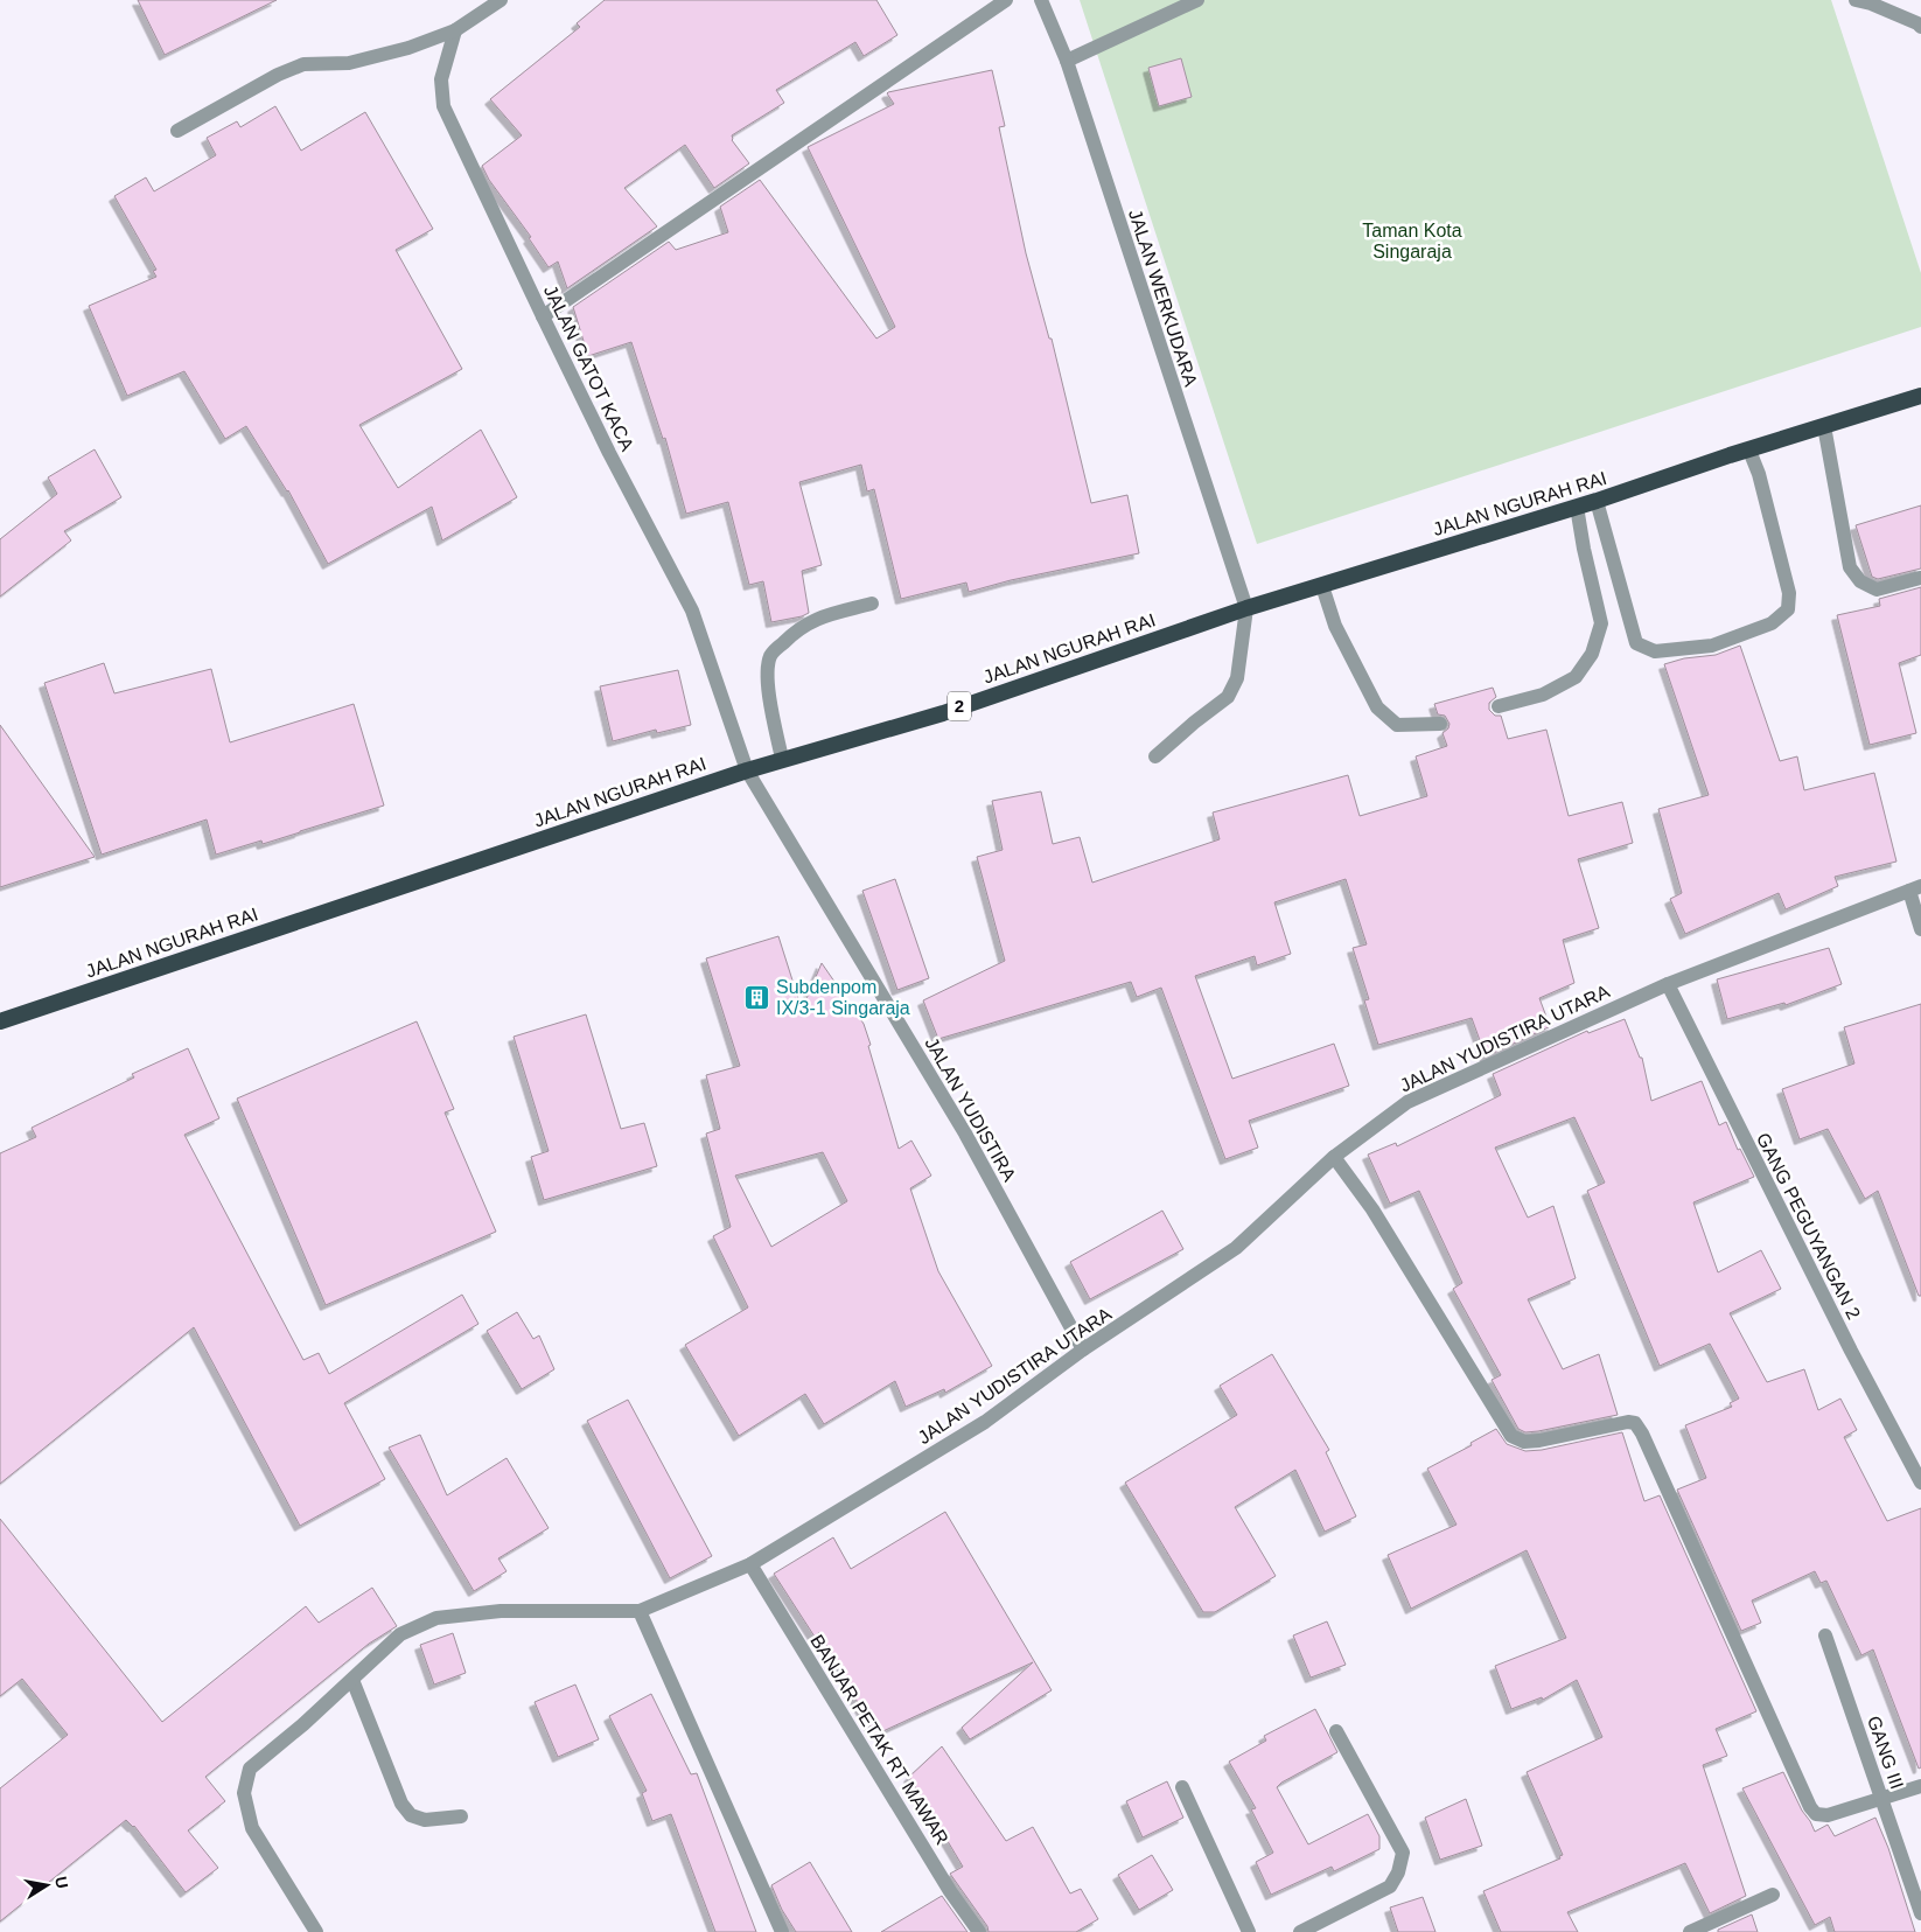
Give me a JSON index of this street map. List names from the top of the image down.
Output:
{
  "streets": {
    "highway": ["JALAN NGURAH RAI", "2"],
    "street": [
      "JALAN WERKUDARA",
      "JALAN GATOT KACA",
      "JALAN YUDISTIRA UTARA",
      "JALAN YUDISTIRA",
      "GANG PEGUYANGAN 2",
      "BANJAR PETAK RT MAWAR",
      "GANG III"
    ]
  },
  "crossings": [
    ["JALAN WERKUDARA", "JALAN NGURAH RAI"],
    ["JALAN GATOT KACA", "JALAN NGURAH RAI"],
    ["JALAN GATOT KACA", "JALAN YUDISTIRA"],
    ["JALAN NGURAH RAI", "JALAN YUDISTIRA"],
    ["JALAN YUDISTIRA UTARA", "JALAN YUDISTIRA"],
    ["JALAN YUDISTIRA UTARA", "GANG PEGUYANGAN 2"],
    ["JALAN YUDISTIRA UTARA", "BANJAR PETAK RT MAWAR"]
  ],
  "parks": ["Taman Kota Singaraja"],
  "places": {
    "building": ["Subdenpom IX/3-1 Singaraja"]
  },
  "north": "right"
}
